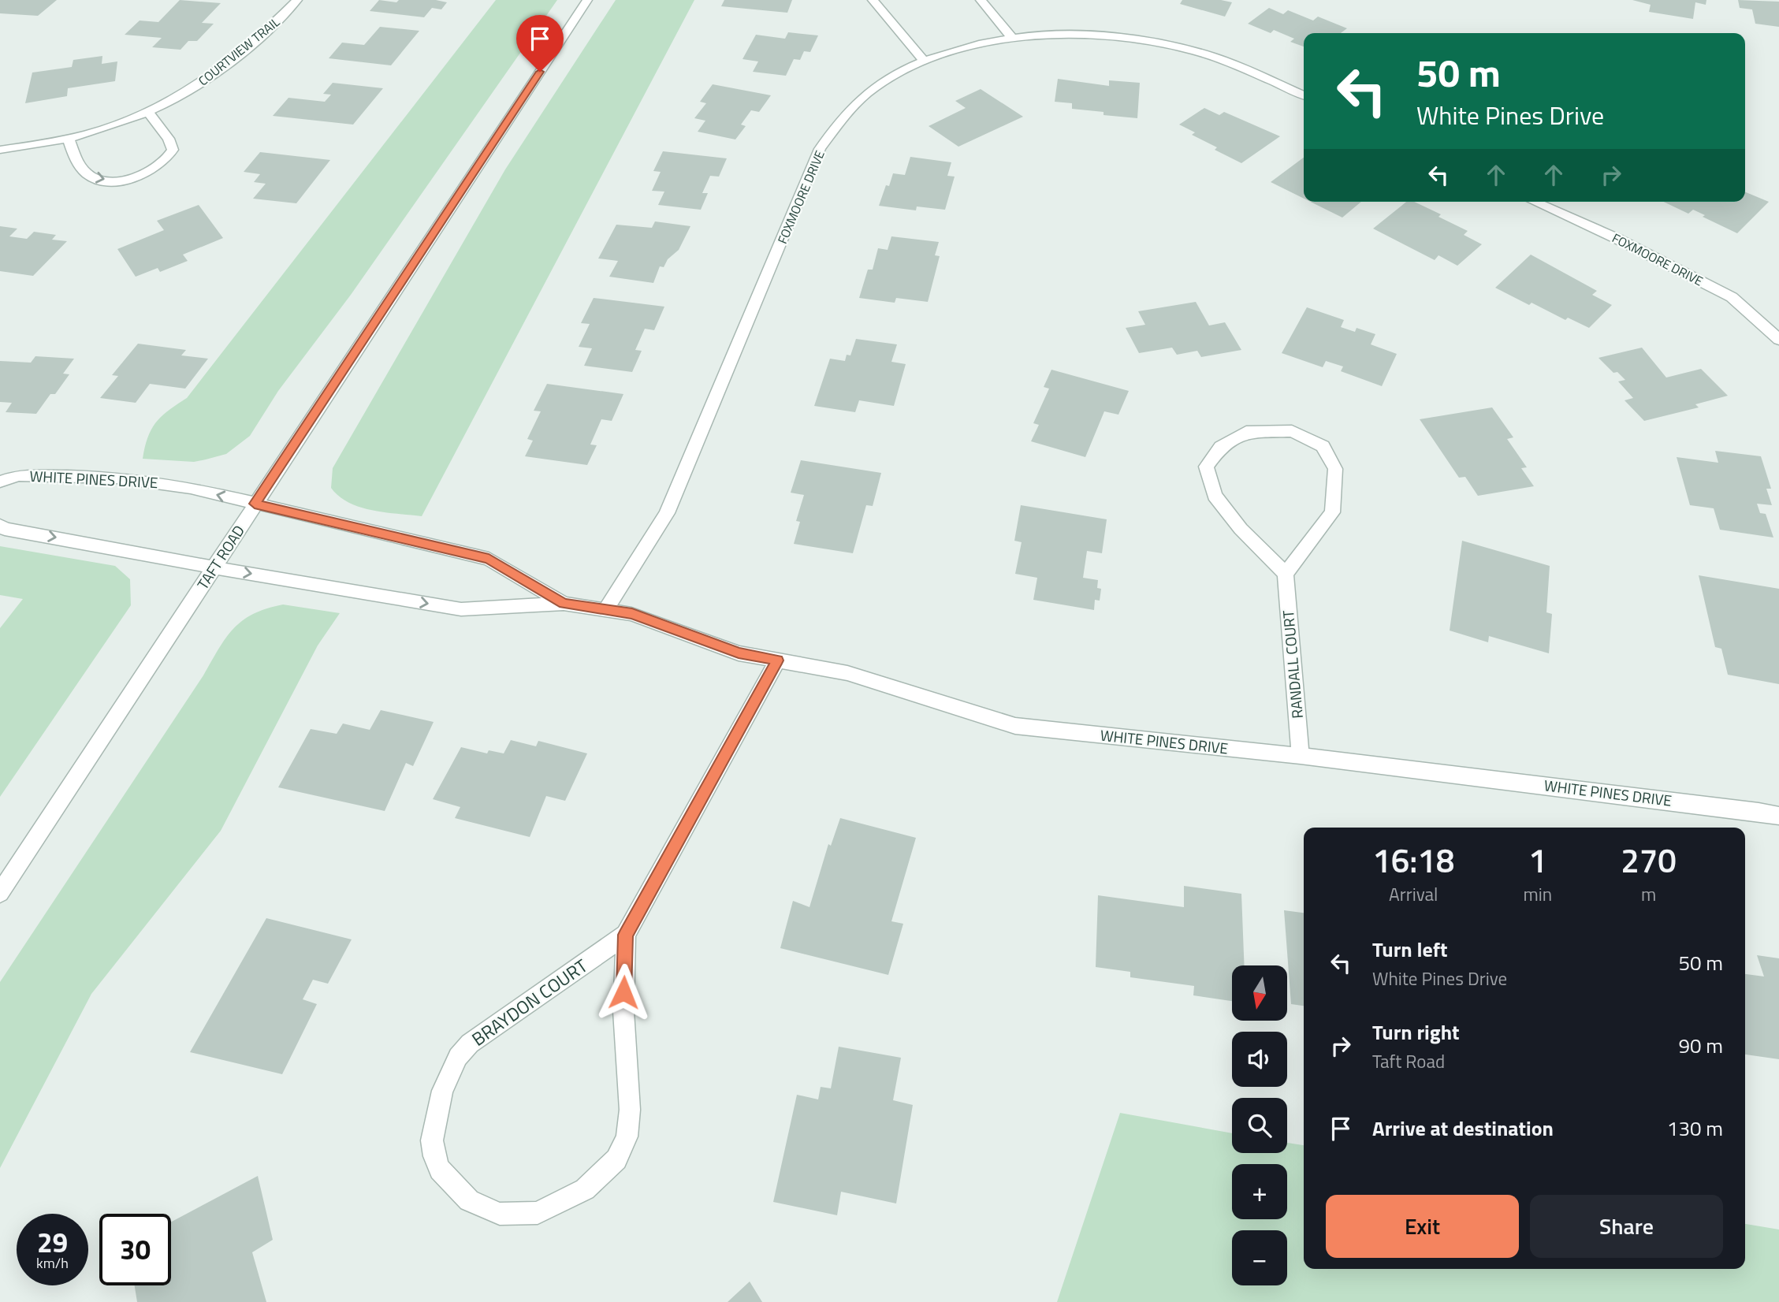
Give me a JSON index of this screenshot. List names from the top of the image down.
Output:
{
  "streets": {
    "street": [
      "COURTVIEW TRAIL",
      "FOXMOORE DRIVE",
      "WHITE PINES DRIVE",
      "TAFT ROAD",
      "RANDALL COURT",
      "BRAYDON COURT"
    ]
  },
  "crossings": [
    ["FOXMOORE DRIVE", "WHITE PINES DRIVE"],
    ["WHITE PINES DRIVE", "TAFT ROAD"],
    ["WHITE PINES DRIVE", "RANDALL COURT"],
    ["WHITE PINES DRIVE", "BRAYDON COURT"]
  ],
  "north": "bottom",
  "page": {
    "turn": ["50 m", "White Pines Drive"],
    "eta": [
      "16:18",
      "Arrival",
      "1",
      "min",
      "270",
      "m"
    ],
    "list": [
      {
        "name": "Turn left",
        "note": "White Pines Drive",
        "value": "50 m"
      },
      {
        "name": "Turn right",
        "note": "Taft Road",
        "value": "90 m"
      },
      {
        "name": "Arrive at destination",
        "value": "130 m"
      }
    ],
    "map_buttons": ["+", "−"],
    "buttons": ["Exit", "Share"],
    "speed": "29 km/h",
    "limit": "30"
  }
}
